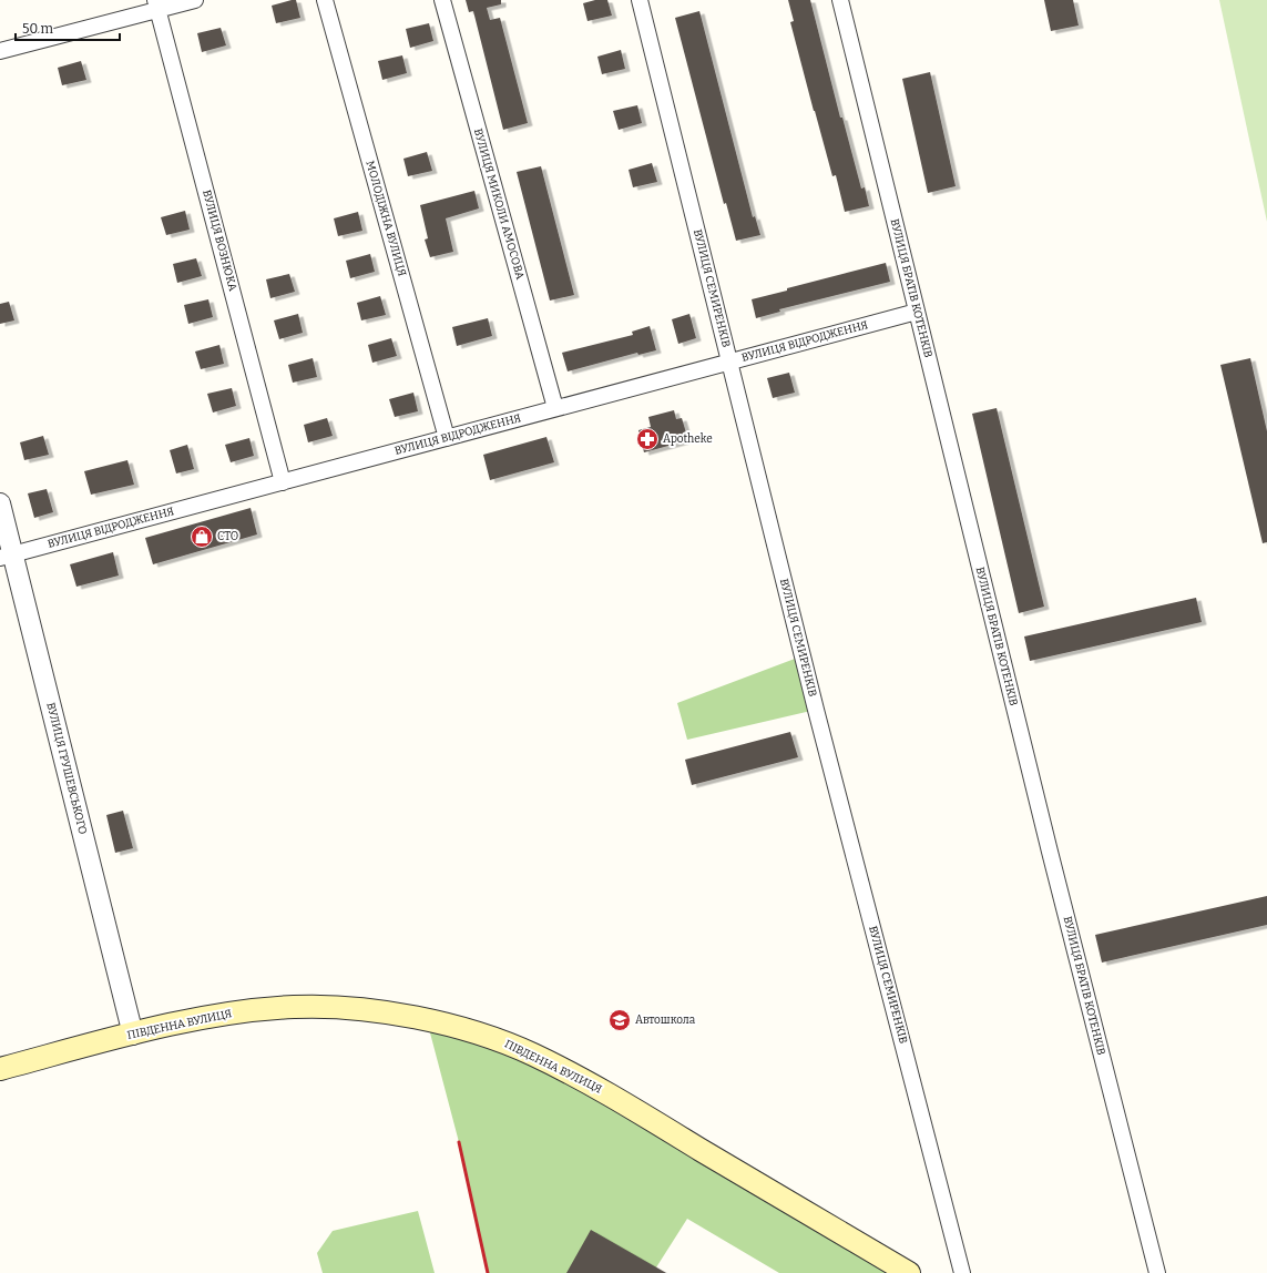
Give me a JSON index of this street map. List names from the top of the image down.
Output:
{
  "streets": {
    "main road": ["ПІВДЕННА ВУЛИЦЯ"],
    "street": [
      "ВУЛИЦЯ МИКОЛИ АМОСОВА",
      "МОЛОДІЖНА ВУЛИЦЯ",
      "ВУЛИЦЯ ВОЗНЮКА",
      "ВУЛИЦЯ СЕМИРЕНКІВ",
      "ВУЛИЦЯ БРАТІВ КОТЕНКІВ",
      "ВУЛИЦЯ ВІДРОДЖЕННЯ",
      "ВУЛИЦЯ ГРУШЕВСЬКОГО"
    ]
  },
  "crossings": [
    ["ВУЛИЦЯ МИКОЛИ АМОСОВА", "ВУЛИЦЯ ВІДРОДЖЕННЯ"],
    ["МОЛОДІЖНА ВУЛИЦЯ", "ВУЛИЦЯ ВІДРОДЖЕННЯ"],
    ["ВУЛИЦЯ ВОЗНЮКА", "ВУЛИЦЯ ВІДРОДЖЕННЯ"],
    ["ВУЛИЦЯ СЕМИРЕНКІВ", "ВУЛИЦЯ ВІДРОДЖЕННЯ"],
    ["ВУЛИЦЯ БРАТІВ КОТЕНКІВ", "ВУЛИЦЯ ВІДРОДЖЕННЯ"],
    ["ВУЛИЦЯ ВІДРОДЖЕННЯ", "ВУЛИЦЯ ГРУШЕВСЬКОГО"],
    ["ВУЛИЦЯ ГРУШЕВСЬКОГО", "ПІВДЕННА ВУЛИЦЯ"]
  ],
  "places": {
    "pharmacy": ["Apotheke"],
    "shop": ["СТО"],
    "school or university": ["Автошкола"]
  },
  "scale_bar": "50 m"
}
